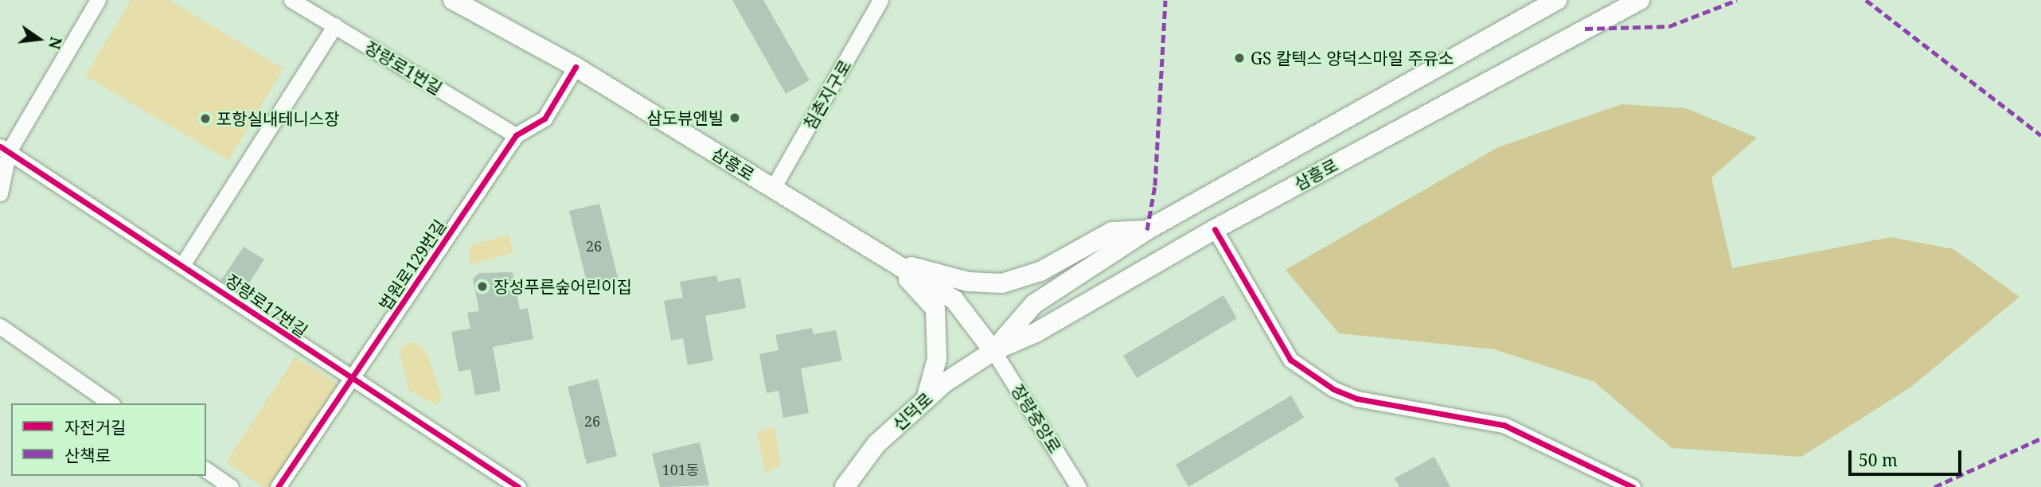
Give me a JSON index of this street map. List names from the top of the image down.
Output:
{
  "streets": {
    "main road": ["삼흥로", "신덕로"],
    "street": [
      "장량로1번길",
      "침촌지구로",
      "법원로129번길",
      "장량로17번길",
      "장량중앙로"
    ]
  },
  "crossings": [
    ["장량로1번길", "법원로129번길"],
    ["침촌지구로", "삼흥로"],
    ["삼흥로", "법원로129번길"],
    ["삼흥로", "신덕로"],
    ["삼흥로", "장량중앙로"],
    ["법원로129번길", "장량로17번길"],
    ["신덕로", "장량중앙로"]
  ],
  "places": [
    "GS 칼텍스 양덕스마일 주유소",
    "삼도뷰엔빌",
    "포항실내테니스장",
    "장성푸른숲어린이집"
  ],
  "house_numbers": ["26", "26", "101동"],
  "legend": ["자전거길", "산책로"],
  "scale_bar": "50 m",
  "north": "right"
}
